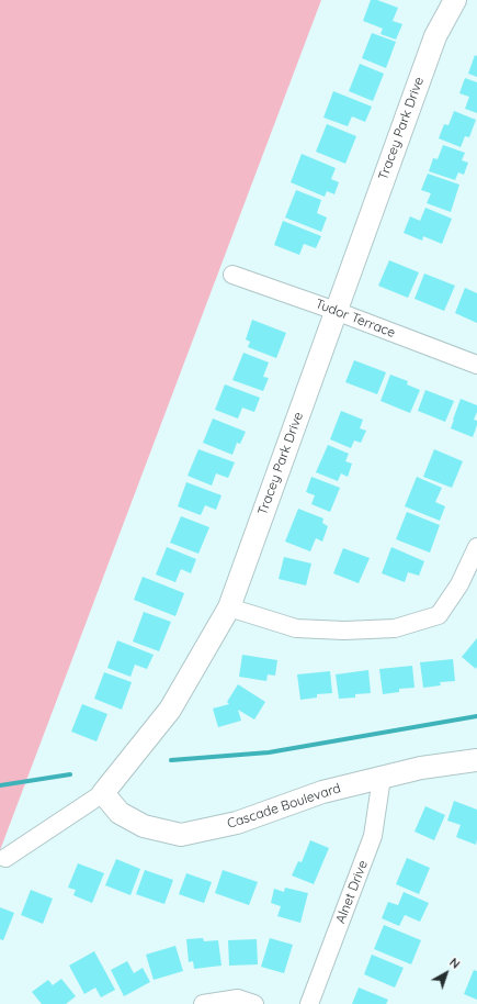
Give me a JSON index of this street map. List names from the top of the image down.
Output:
{
  "streets": {
    "street": [
      "Tracey Park Drive",
      "Tudor Terrace",
      "Cascade Boulevard",
      "Alnet Drive"
    ]
  },
  "crossings": [
    ["Tracey Park Drive", "Tudor Terrace"],
    ["Tracey Park Drive", "Cascade Boulevard"],
    ["Cascade Boulevard", "Alnet Drive"]
  ],
  "north": "top right"
}
